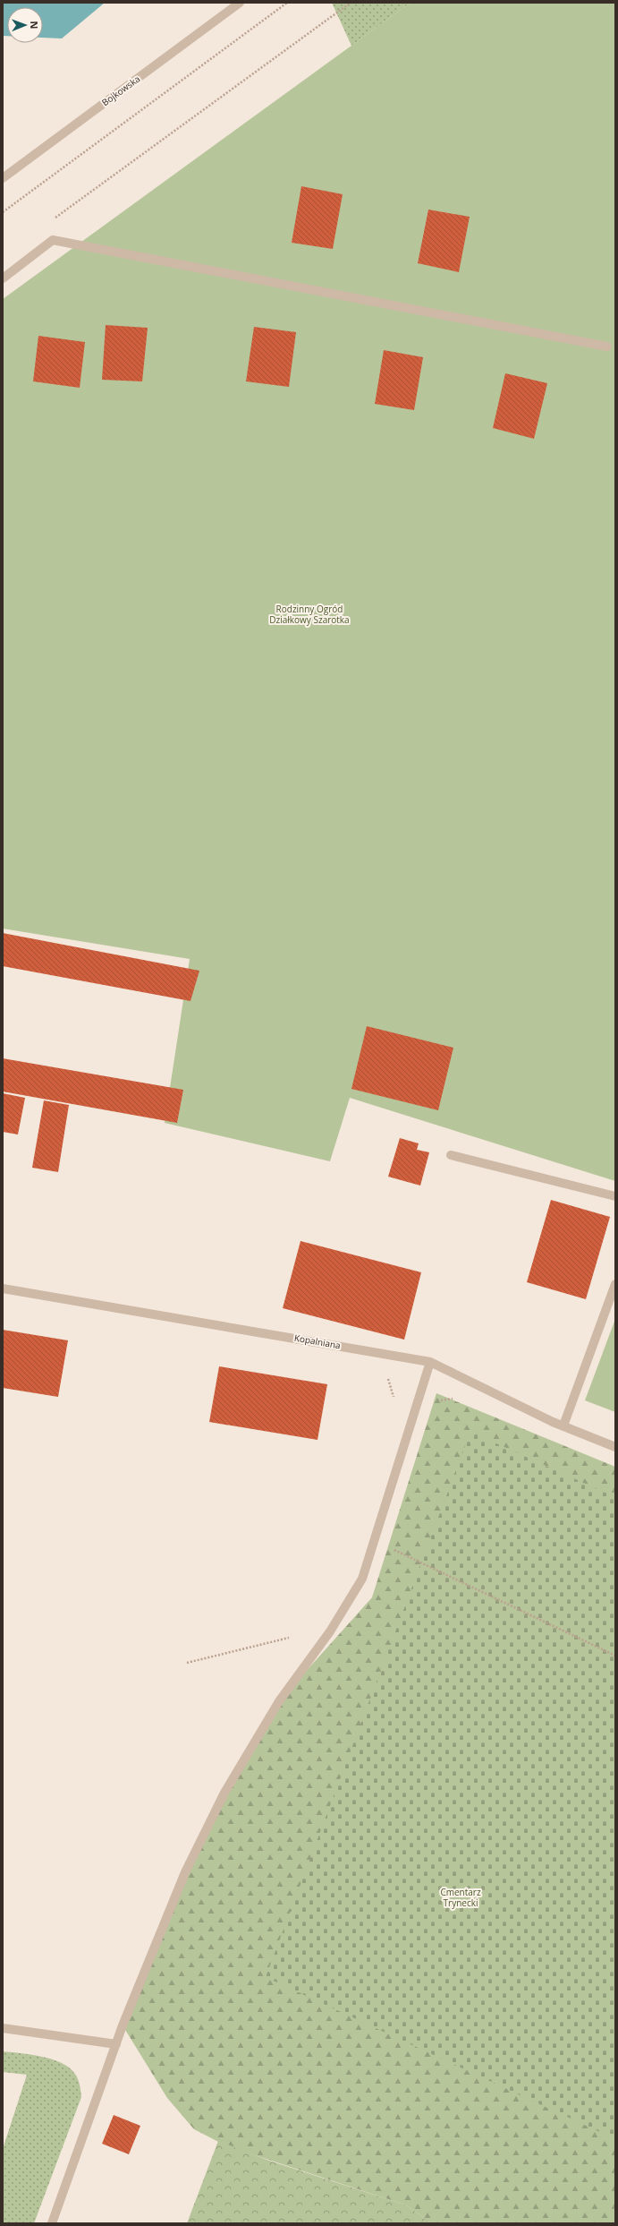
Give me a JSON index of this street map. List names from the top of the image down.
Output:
{
  "streets": {
    "street": ["Bojkowska", "Kopalniana"]
  },
  "parks": ["Rodzinny Ogród Działkowy Szarotka", "Cmentarz Trynecki"],
  "north": "right"
}
